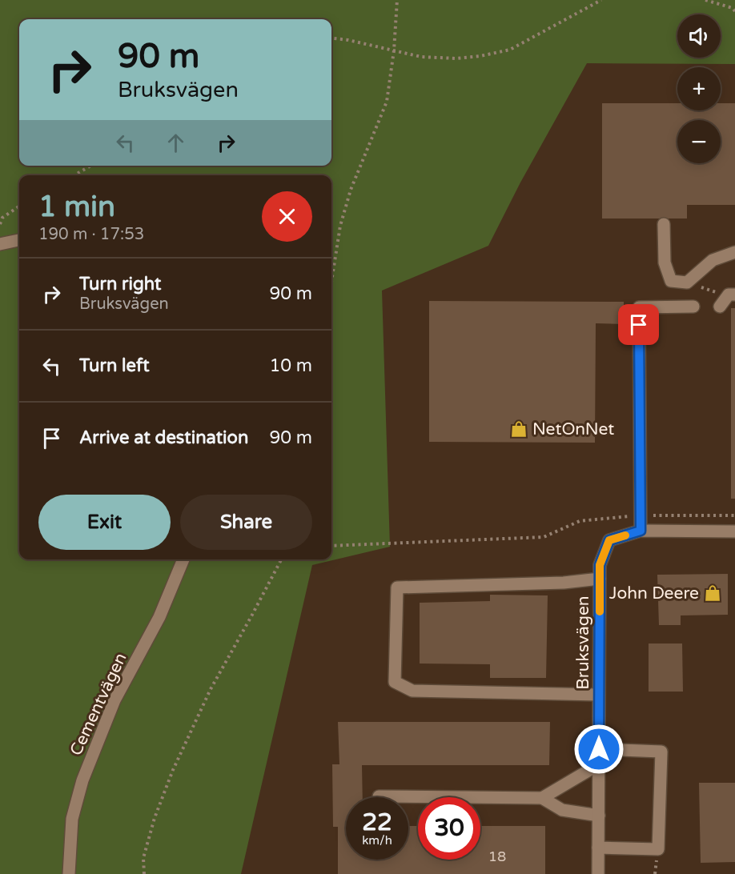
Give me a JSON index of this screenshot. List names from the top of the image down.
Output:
{
  "streets": {
    "street": ["Bruksvägen", "Cementvägen"]
  },
  "places": {
    "shop": ["NetOnNet", "John Deere"]
  },
  "house_numbers": ["18"],
  "page": {
    "map_buttons": ["+", "−"],
    "turn": ["90 m", "Bruksvägen"],
    "heading": ["1 min", "190 m · 17:53"],
    "list": [
      {
        "name": "Turn right",
        "note": "Bruksvägen",
        "value": "90 m"
      },
      {
        "name": "Turn left",
        "value": "10 m"
      },
      {
        "name": "Arrive at destination",
        "value": "90 m"
      }
    ],
    "buttons": ["Exit", "Share"],
    "speed": "22 km/h",
    "limit": "30"
  }
}
